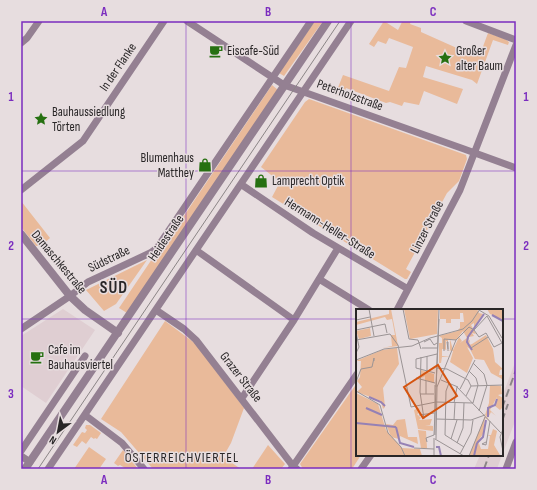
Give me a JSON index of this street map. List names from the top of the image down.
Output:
{
  "streets": {
    "street": [
      "In der Flanke",
      "Peterholzstraße",
      "Linzer Straße",
      "Hermann-Heller-Straße",
      "Heidestraße",
      "Südstraße",
      "Damaschkestraße",
      "Grazer Straße"
    ]
  },
  "crossings": [
    ["Peterholzstraße", "Linzer Straße"],
    ["Peterholzstraße", "Heidestraße"],
    ["Linzer Straße", "Hermann-Heller-Straße"],
    ["Heidestraße", "Südstraße"],
    ["Heidestraße", "Damaschkestraße"],
    ["Südstraße", "Damaschkestraße"]
  ],
  "districts": ["SÜD", "ÖSTERREICHVIERTEL"],
  "places": {
    "cafe": ["Eiscafe-Süd", "Cafe im Bauhausviertel"],
    "place": ["Großer alter Baum", "Bauhaussiedlung Törten"],
    "shop": ["Blumenhaus Matthey", "Lamprecht Optik"]
  },
  "north": "bottom left",
  "grid": {
    "columns": ["A", "B", "C"],
    "rows": ["1", "2", "3"]
  }
}
